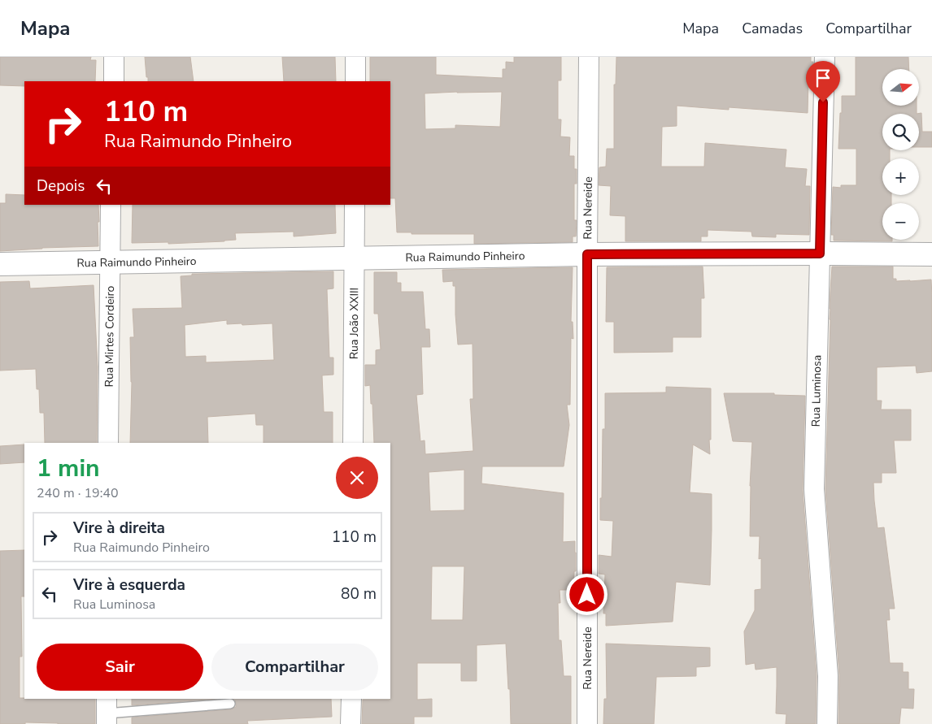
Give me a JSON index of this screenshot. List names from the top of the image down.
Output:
{
  "streets": {
    "street": [
      "Rua Nereide",
      "Rua Raimundo Pinheiro",
      "Rua João XXIII",
      "Rua Mirtes Cordeiro",
      "Rua Luminosa"
    ]
  },
  "crossings": [
    ["Rua Nereide", "Rua Raimundo Pinheiro"],
    ["Rua Raimundo Pinheiro", "Rua João XXIII"],
    ["Rua Raimundo Pinheiro", "Rua Mirtes Cordeiro"],
    ["Rua Raimundo Pinheiro", "Rua Luminosa"]
  ],
  "north": "right",
  "page": {
    "header": "Mapa",
    "nav": ["Mapa", "Camadas", "Compartilhar"],
    "map_buttons": ["+", "−"],
    "turn": ["110 m", "Rua Raimundo Pinheiro"],
    "then": "Depois",
    "heading": ["1 min", "240 m · 19:40"],
    "list": [
      {
        "name": "Vire à direita",
        "note": "Rua Raimundo Pinheiro",
        "value": "110 m"
      },
      {
        "name": "Vire à esquerda",
        "note": "Rua Luminosa",
        "value": "80 m"
      }
    ],
    "buttons": ["Sair", "Compartilhar"]
  }
}
